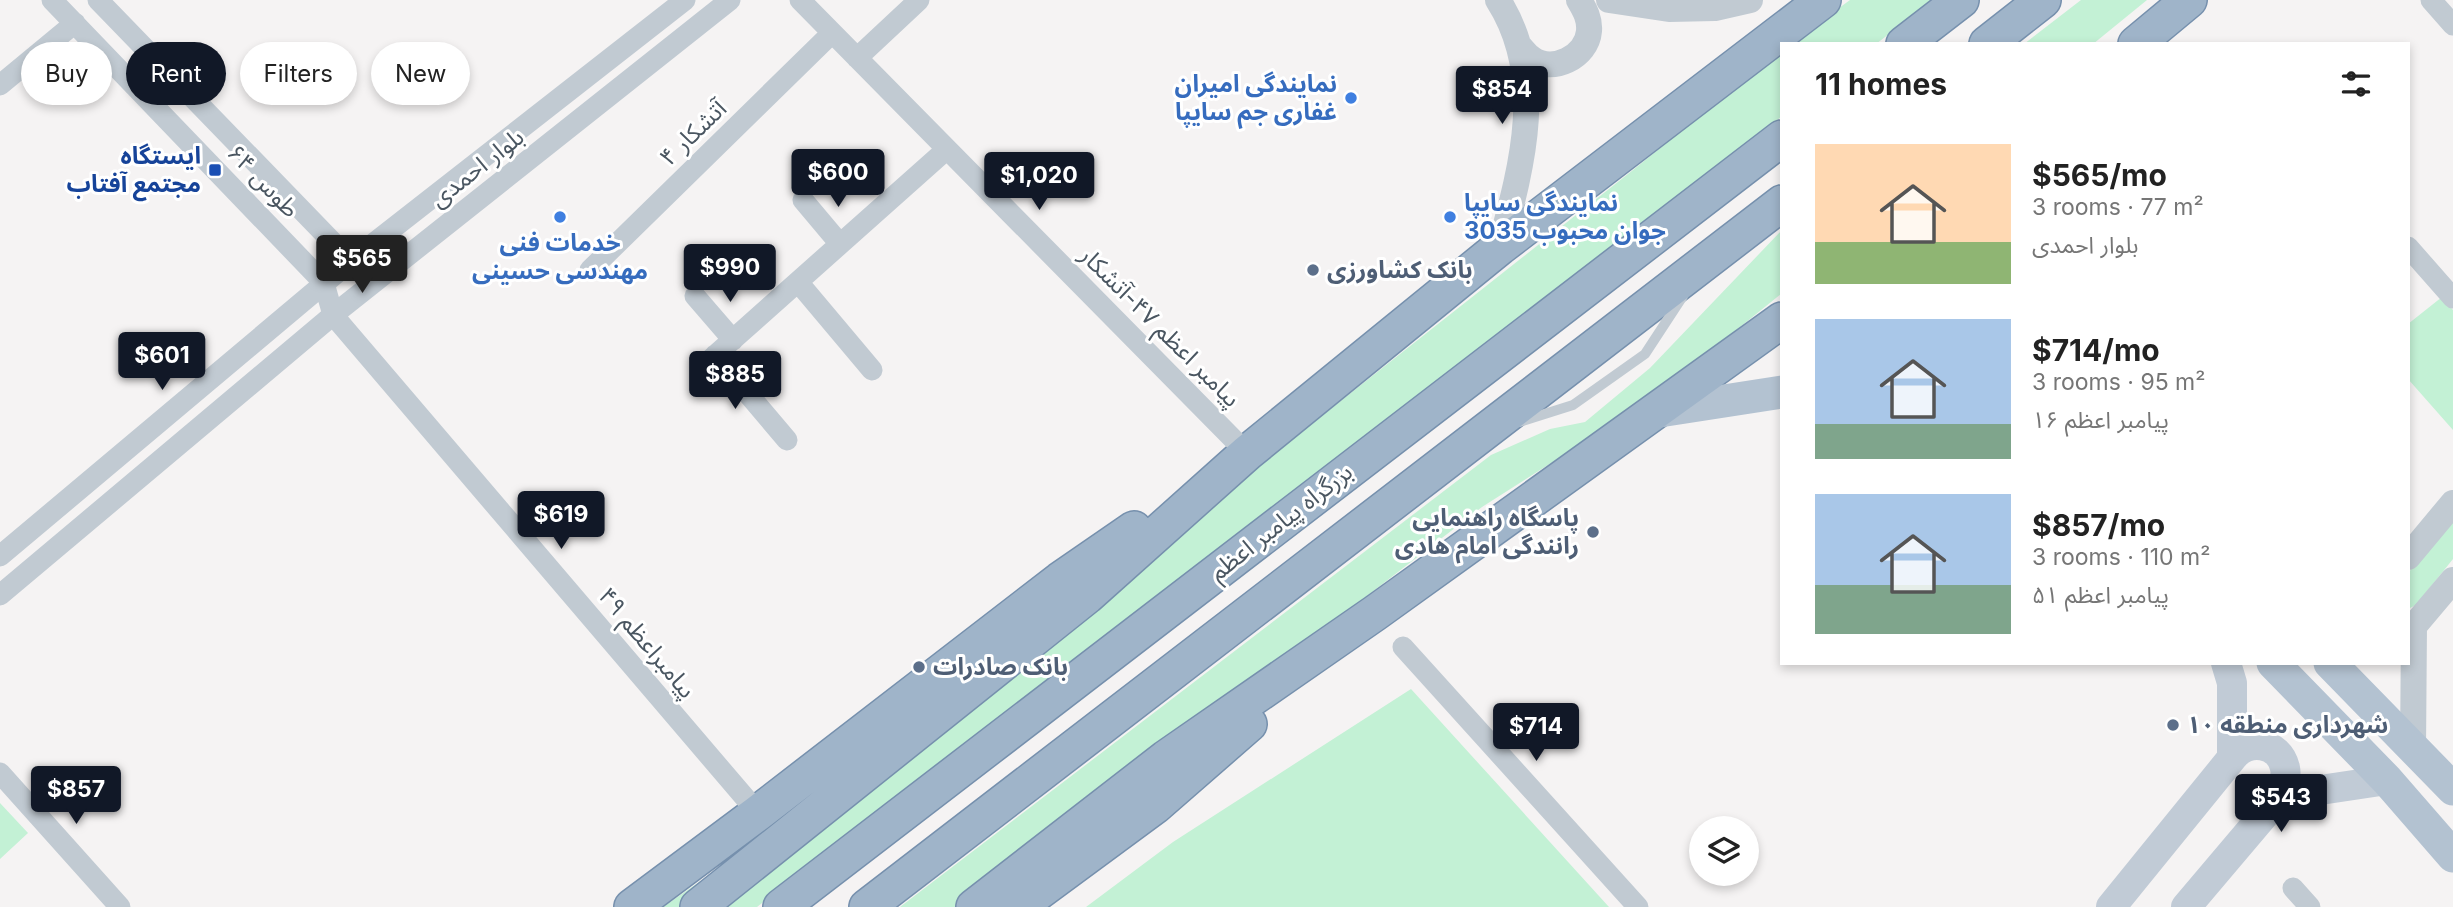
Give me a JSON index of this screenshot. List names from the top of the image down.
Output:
{
  "streets": {
    "highway": ["بزرگراه پیامبر اعظم"],
    "street": [
      "آتشکار ۴",
      "بلوار احمدی",
      "طوس ۶۴",
      "پیامبر اعظم ۴۷-آتشکار",
      "پیامبراعظم ۴۹"
    ]
  },
  "crossings": [
    ["آتشکار ۴", "پیامبر اعظم ۴۷-آتشکار"],
    ["بلوار احمدی", "طوس ۶۴"],
    ["بلوار احمدی", "پیامبراعظم ۴۹"],
    ["طوس ۶۴", "پیامبراعظم ۴۹"]
  ],
  "places": {
    "other": [
      "نمایندگی امیران غفاری جم سایپا",
      "خدمات فنی مهندسی حسینی",
      "نمایندگی سایپا جوان محبوب 3035",
      "بانک کشاورزی",
      "پاسگاه راهنمایی رانندگی امام هادی",
      "بانک صادرات",
      "شهرداری منطقه ۱۰"
    ],
    "transit": ["ایستگاه مجتمع آفتاب"]
  },
  "page": {
    "chip": [
      "Buy",
      "Rent",
      "Filters",
      "New"
    ],
    "heading": "11 homes",
    "price": [
      "$854",
      "$600",
      "$1,020",
      "$565",
      "$990",
      "$601",
      "$885",
      "$619",
      "$714",
      "$857",
      "$543"
    ],
    "list": [
      {
        "name": "$565/mo",
        "note": "3 rooms · 77 m² · بلوار احمدی"
      },
      {
        "name": "$714/mo",
        "note": "3 rooms · 95 m² · پیامبر اعظم ۱۶"
      },
      {
        "name": "$857/mo",
        "note": "3 rooms · 110 m² · پیامبر اعظم ۵۱"
      }
    ]
  }
}
